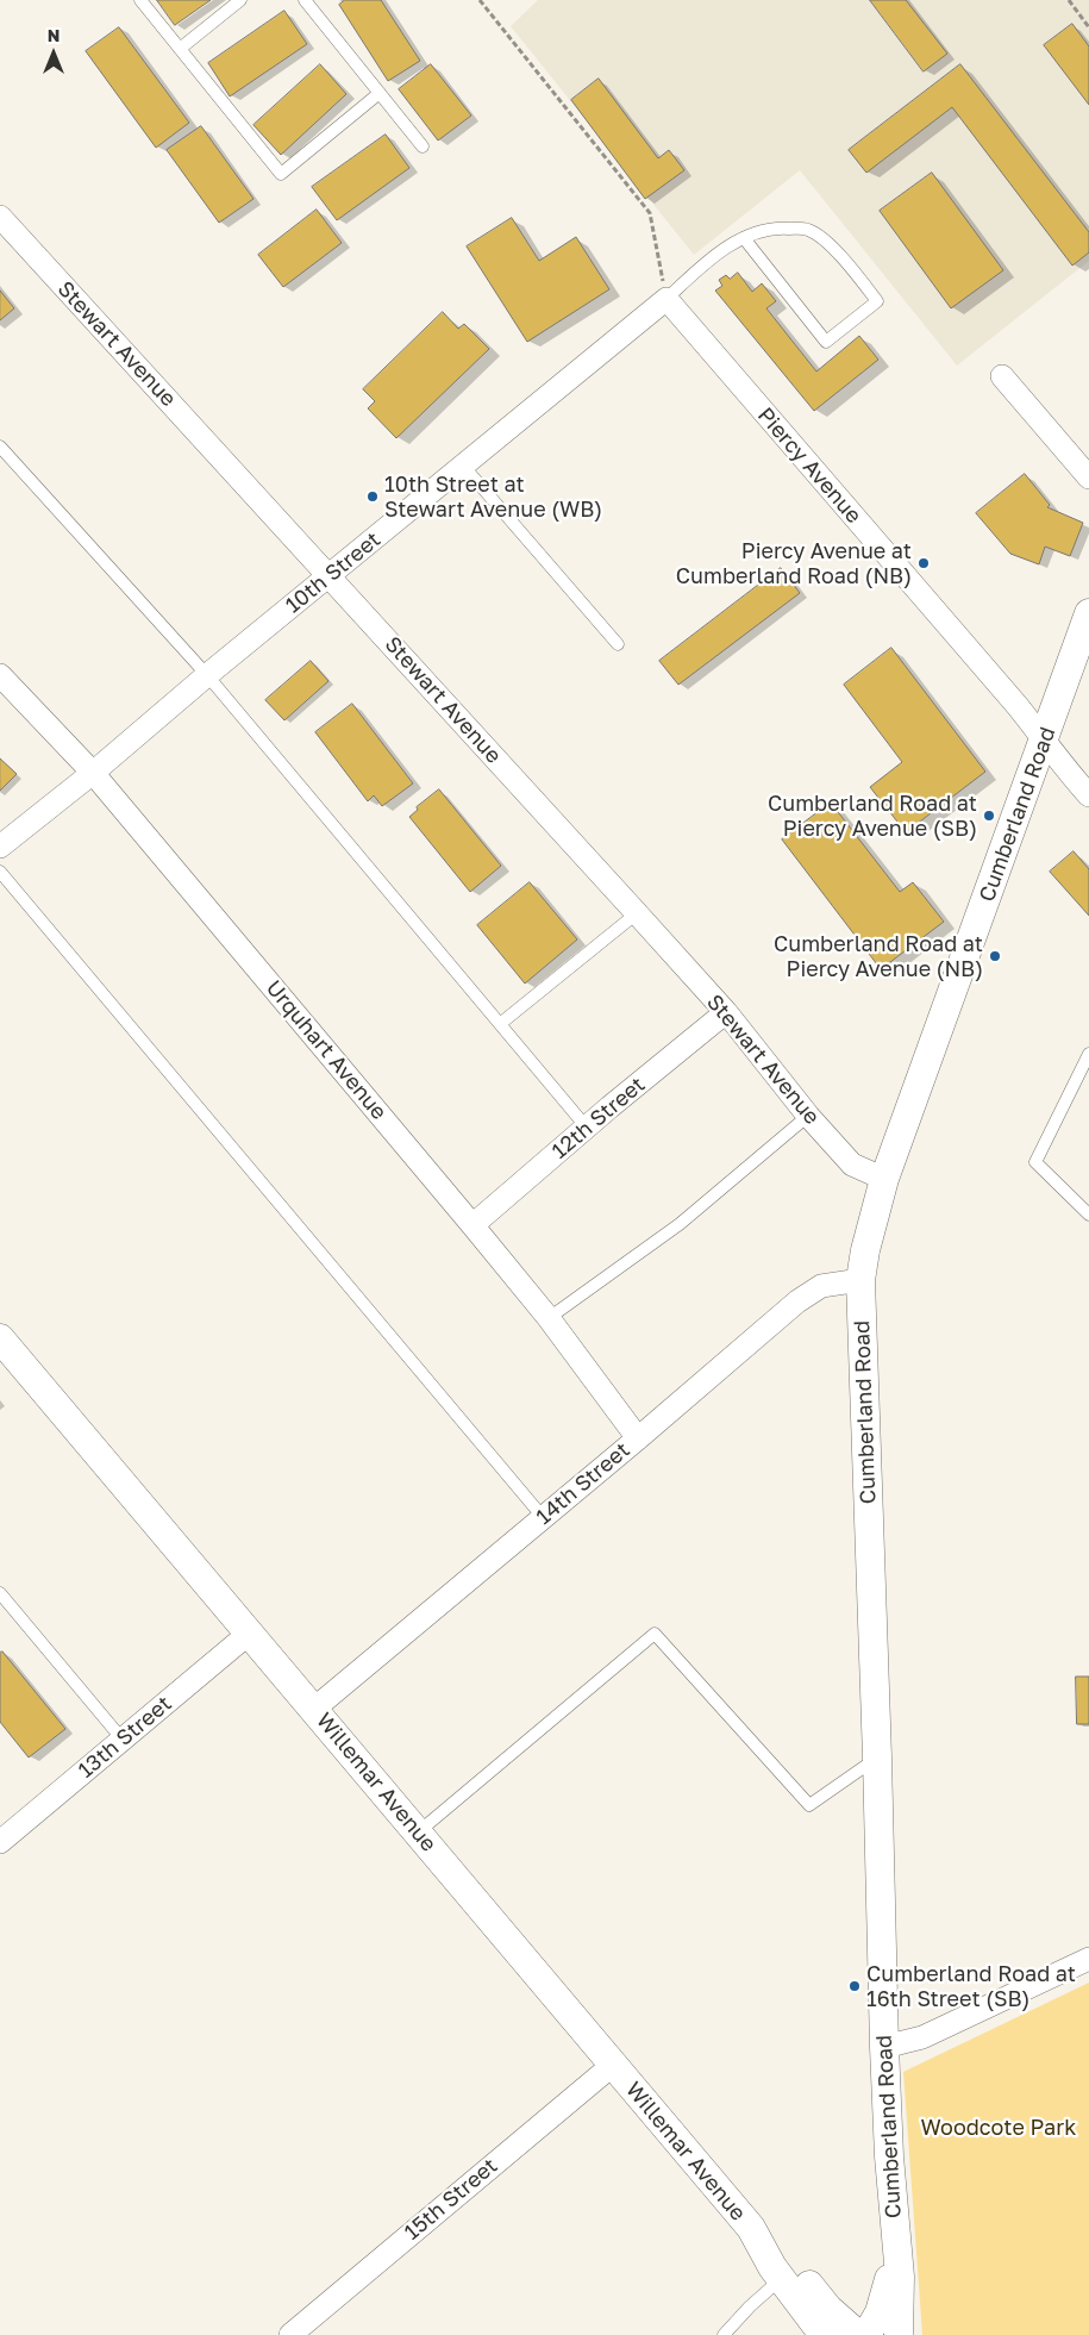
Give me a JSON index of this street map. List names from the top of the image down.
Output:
{
  "streets": {
    "street": [
      "Stewart Avenue",
      "Piercy Avenue",
      "10th Street",
      "Cumberland Road",
      "Urquhart Avenue",
      "12th Street",
      "14th Street",
      "13th Street",
      "Willemar Avenue",
      "15th Street"
    ]
  },
  "crossings": [
    ["Stewart Avenue", "10th Street"],
    ["Stewart Avenue", "Cumberland Road"],
    ["Stewart Avenue", "12th Street"],
    ["Piercy Avenue", "10th Street"],
    ["Piercy Avenue", "Cumberland Road"],
    ["10th Street", "Urquhart Avenue"],
    ["Cumberland Road", "14th Street"],
    ["Urquhart Avenue", "12th Street"],
    ["Urquhart Avenue", "14th Street"],
    ["14th Street", "Willemar Avenue"],
    ["13th Street", "Willemar Avenue"],
    ["Willemar Avenue", "15th Street"]
  ],
  "parks": ["Woodcote Park"],
  "places": [
    "10th Street at Stewart Avenue (WB)",
    "Piercy Avenue at Cumberland Road (NB)",
    "Cumberland Road at Piercy Avenue (SB)",
    "Cumberland Road at Piercy Avenue (NB)",
    "Cumberland Road at 16th Street (SB)"
  ],
  "north": "top"
}
